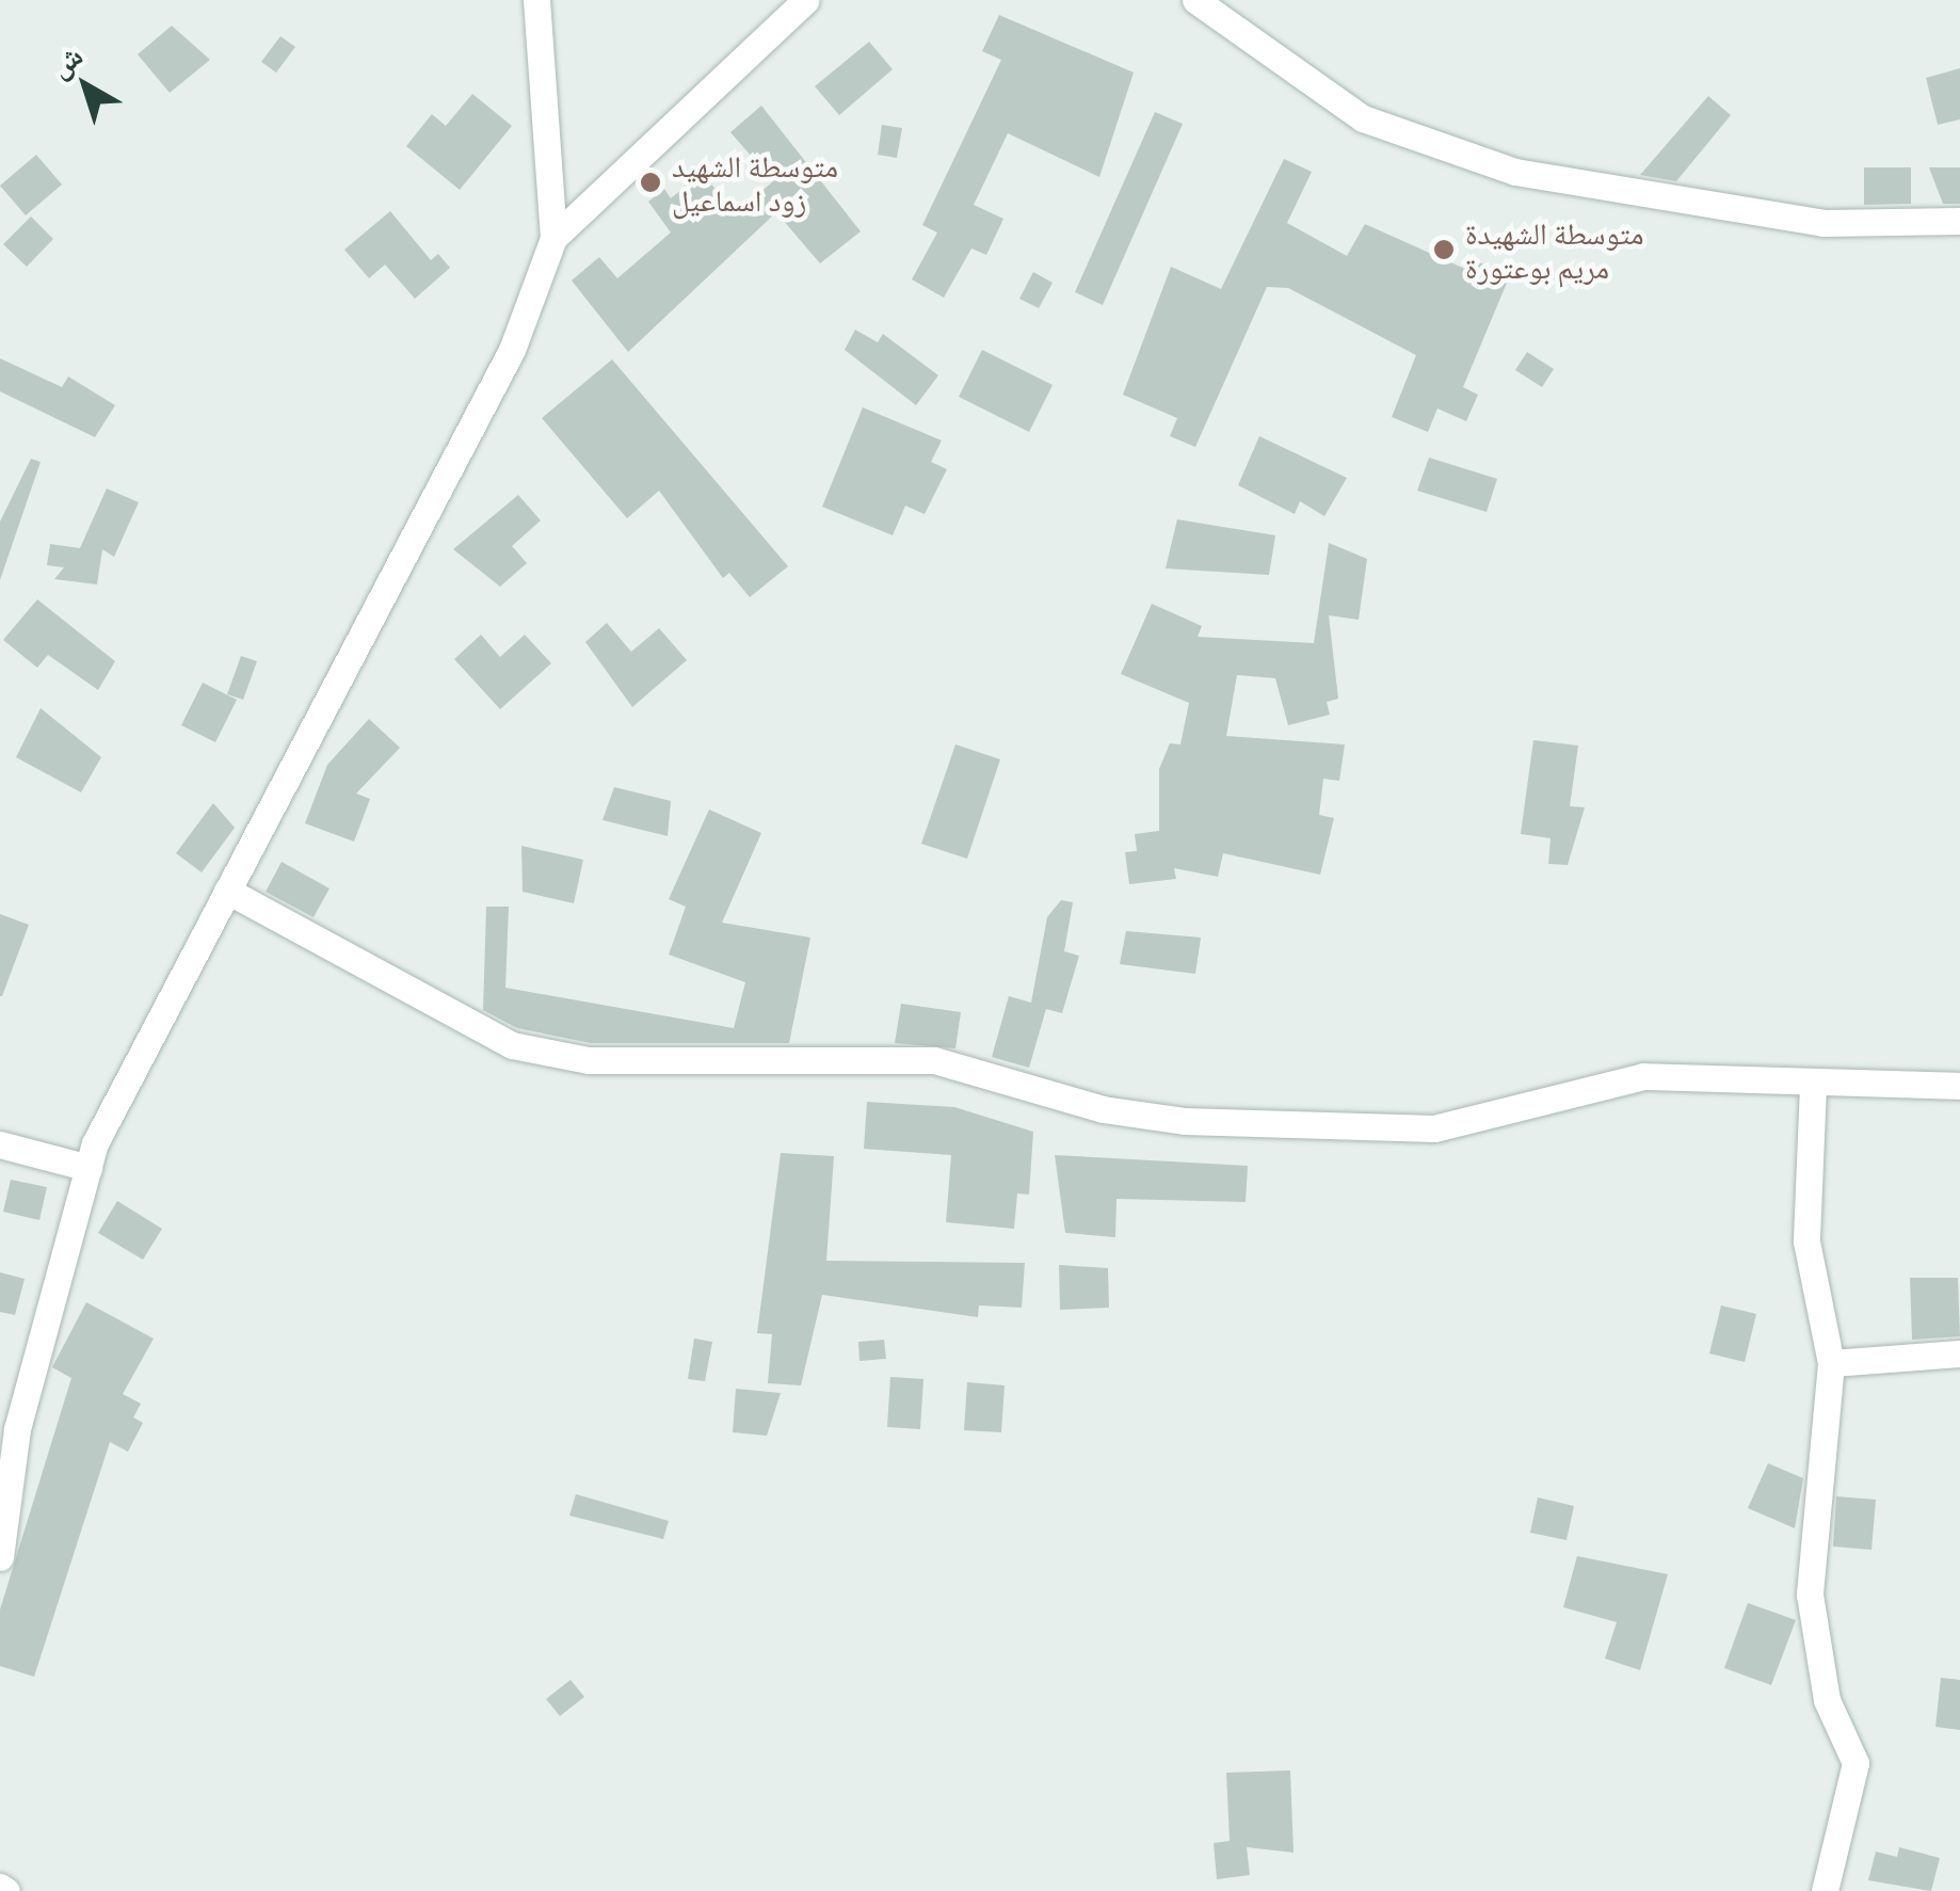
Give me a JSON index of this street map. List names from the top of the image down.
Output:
{
  "places": ["متوسطة الشهيد زود اسماعيل", "متوسطة الشهيدة مريم بوعتورة"],
  "north": "top left"
}
